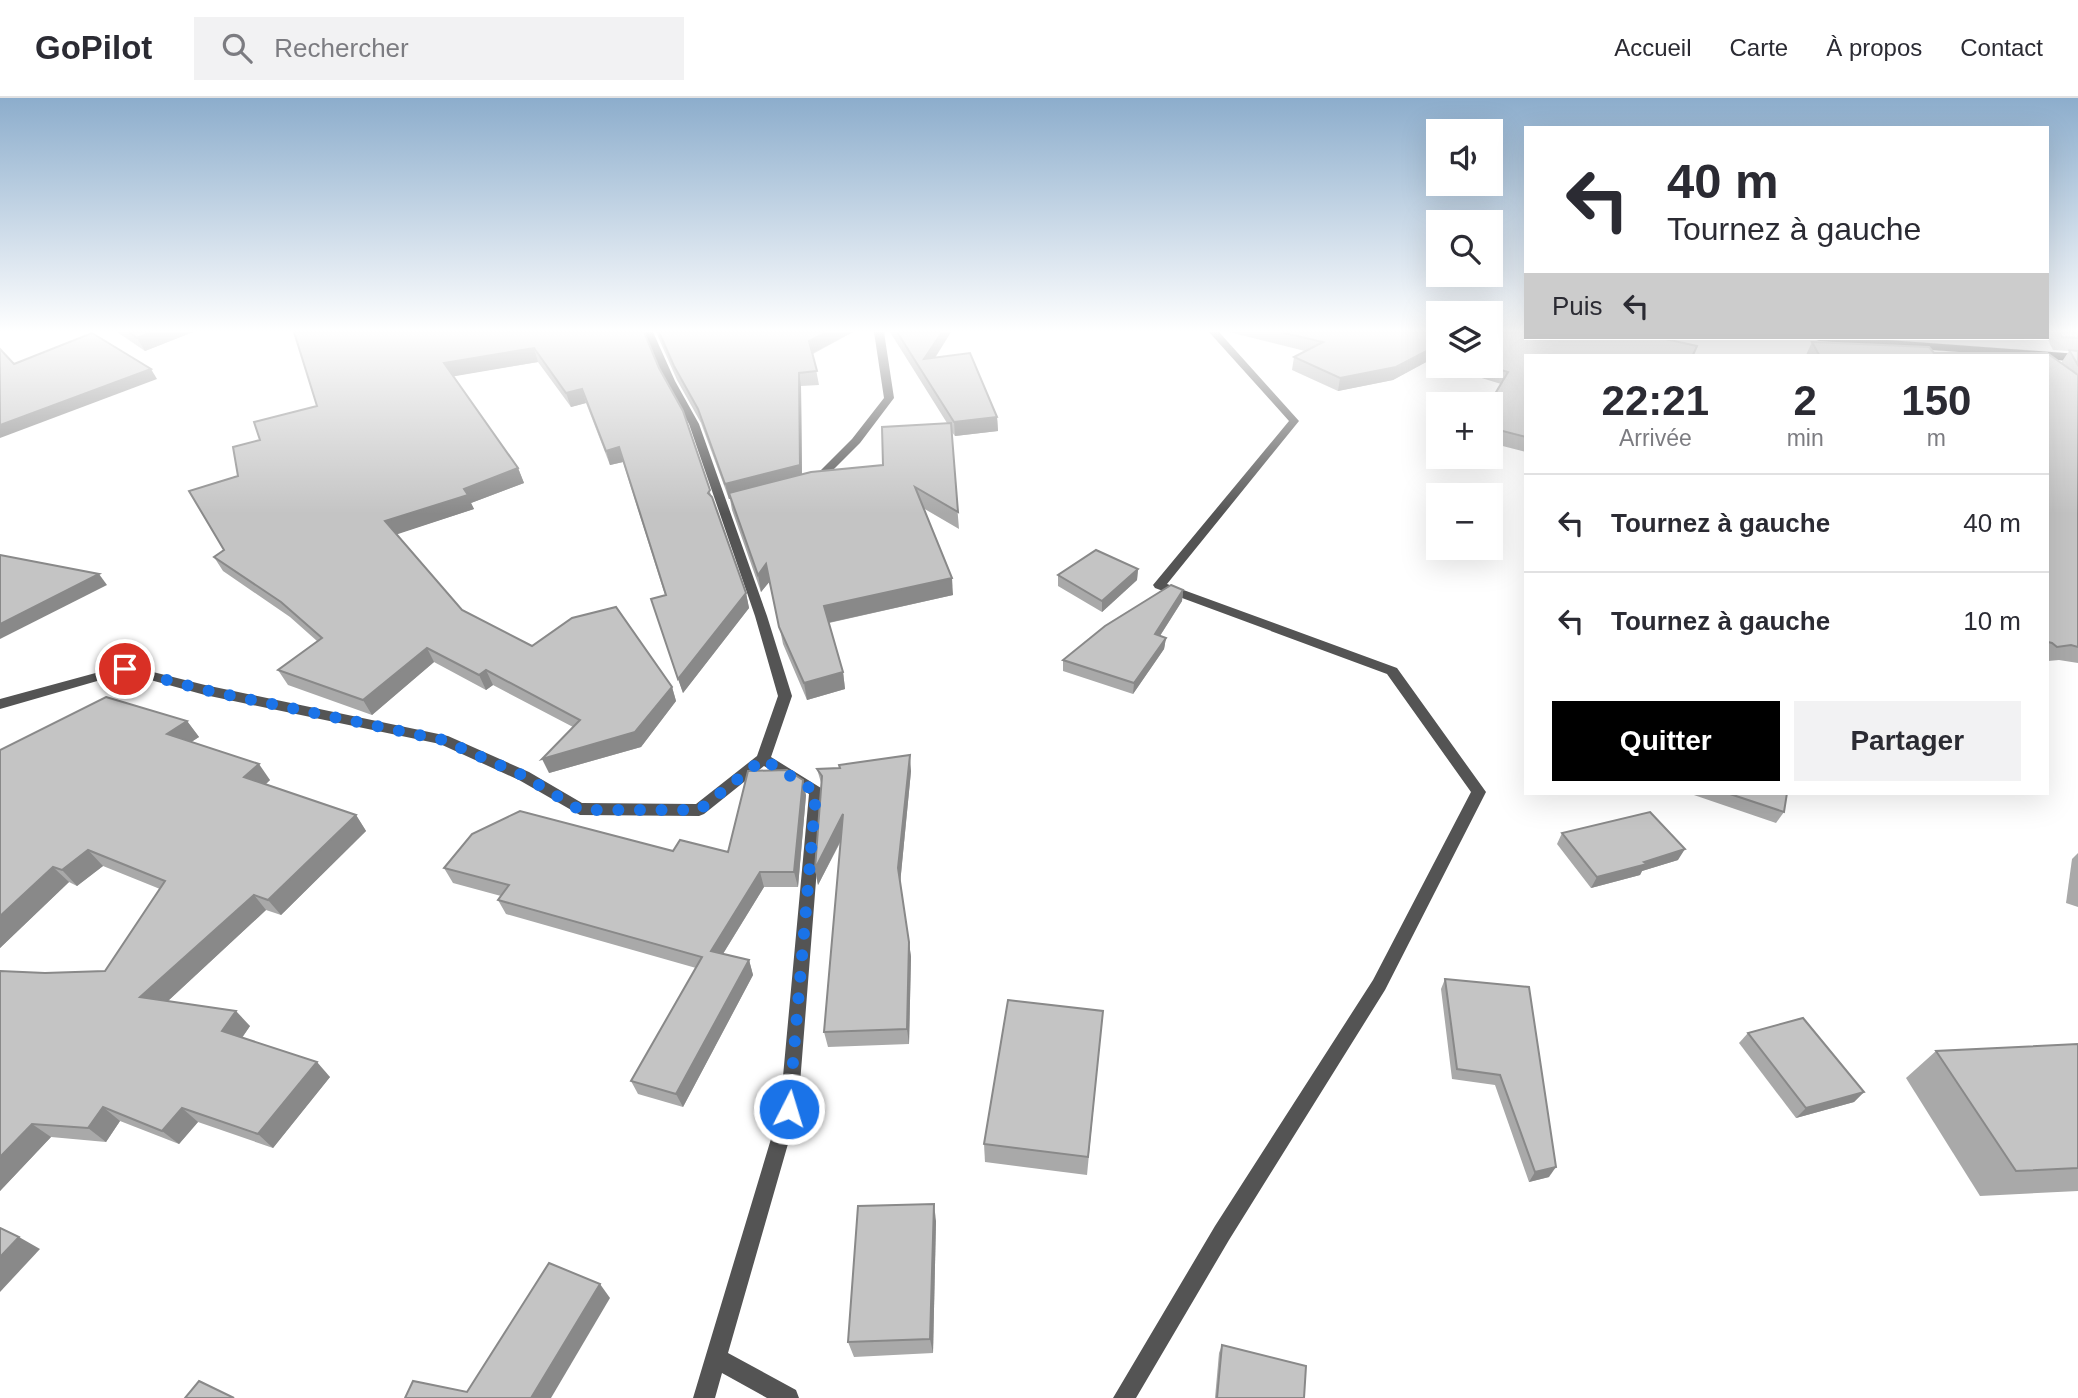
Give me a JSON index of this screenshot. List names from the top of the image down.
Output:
{
  "page": {
    "header": "GoPilot",
    "search": "Rechercher",
    "nav": [
      "Accueil",
      "Carte",
      "À propos",
      "Contact"
    ],
    "map_buttons": ["+", "−"],
    "turn": ["40 m", "Tournez à gauche"],
    "then": "Puis",
    "eta": [
      "22:21",
      "Arrivée",
      "2",
      "min",
      "150",
      "m"
    ],
    "list": [
      {
        "name": "Tournez à gauche",
        "value": "40 m"
      },
      {
        "name": "Tournez à gauche",
        "value": "10 m"
      }
    ],
    "buttons": ["Quitter", "Partager"]
  }
}
